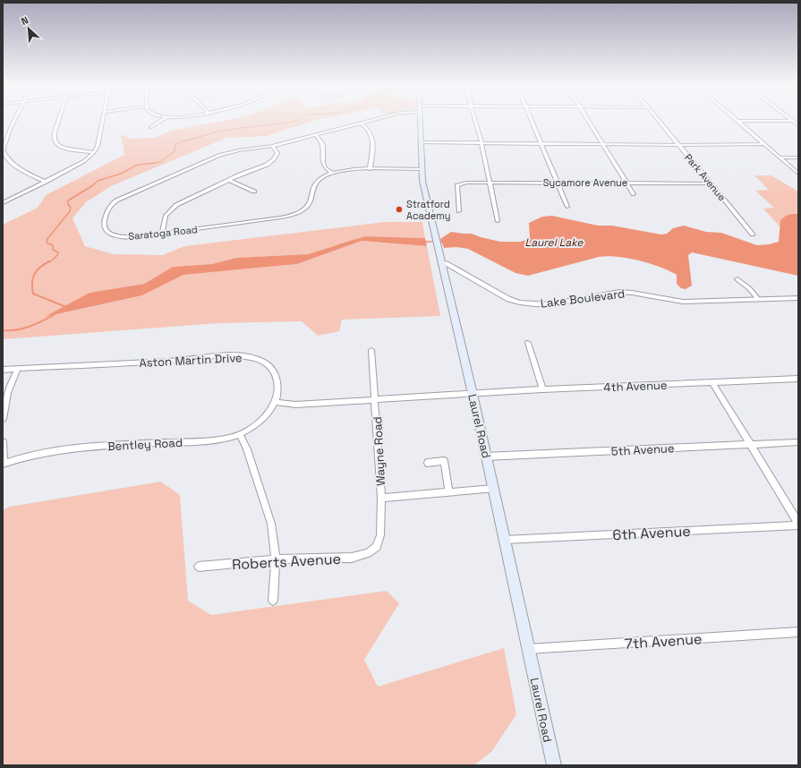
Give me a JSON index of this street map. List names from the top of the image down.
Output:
{
  "streets": {
    "main road": ["Laurel Road"],
    "street": [
      "Park Avenue",
      "Sycamore Avenue",
      "Saratoga Road",
      "Lake Boulevard",
      "Aston Martin Drive",
      "4th Avenue",
      "Bentley Road",
      "5th Avenue",
      "Wayne Road",
      "6th Avenue",
      "Roberts Avenue",
      "7th Avenue"
    ]
  },
  "crossings": [
    ["Park Avenue", "Sycamore Avenue"],
    ["Saratoga Road", "Laurel Road"],
    ["Lake Boulevard", "Laurel Road"],
    ["Aston Martin Drive", "Bentley Road"],
    ["4th Avenue", "Laurel Road"],
    ["Laurel Road", "5th Avenue"],
    ["Laurel Road", "6th Avenue"],
    ["Laurel Road", "7th Avenue"],
    ["Wayne Road", "Roberts Avenue"]
  ],
  "water": ["Laurel Lake"],
  "places": ["Stratford Academy"],
  "north": "top left"
}
